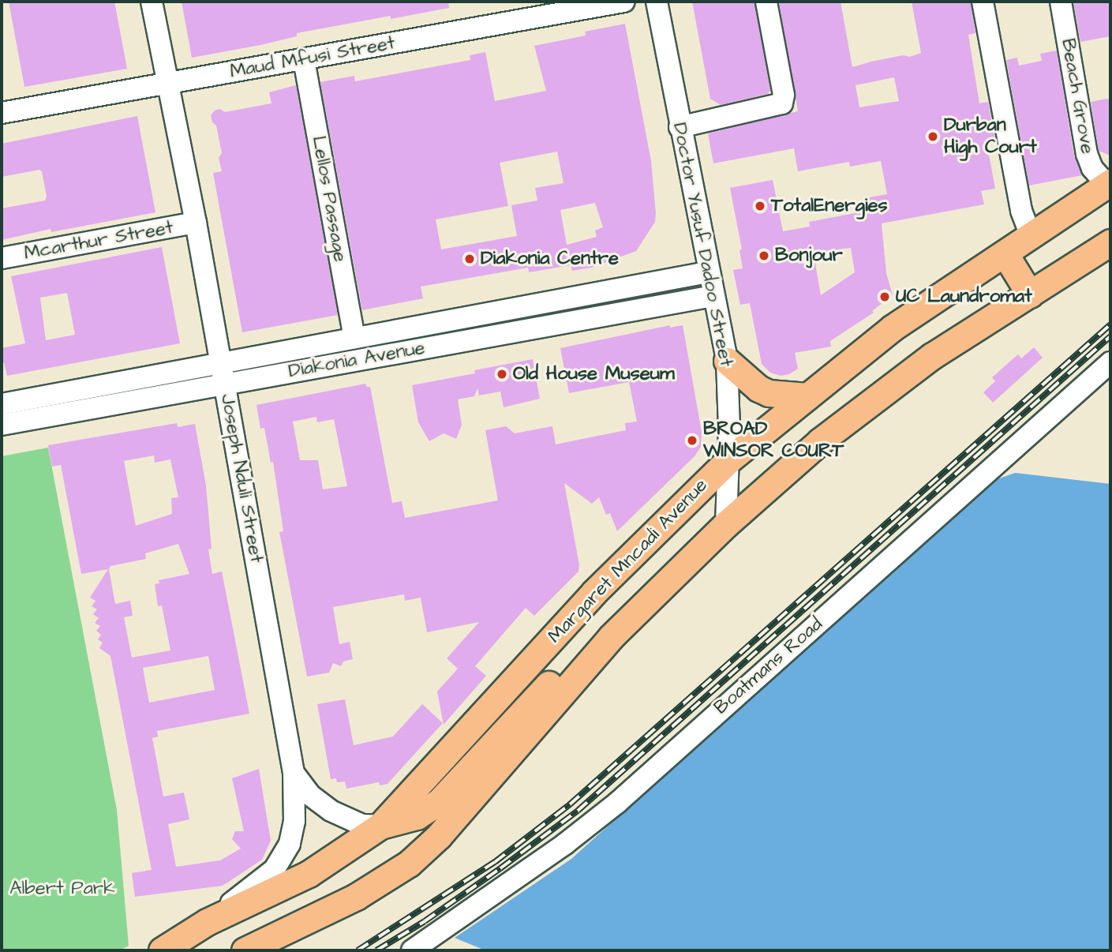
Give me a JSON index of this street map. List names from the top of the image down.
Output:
{
  "streets": {
    "main road": ["Margaret Mncadi Avenue"],
    "street": [
      "Maud Mfusi Street",
      "Beach Grove",
      "Lellos Passage",
      "Mcarthur Street",
      "Doctor Yusuf Dadoo Street",
      "Diakonia Avenue",
      "Joseph Nduli Street",
      "Boatmans Road"
    ]
  },
  "crossings": [
    ["Maud Mfusi Street", "Lellos Passage"],
    ["Maud Mfusi Street", "Joseph Nduli Street"],
    ["Beach Grove", "Margaret Mncadi Avenue"],
    ["Lellos Passage", "Diakonia Avenue"],
    ["Mcarthur Street", "Joseph Nduli Street"],
    ["Doctor Yusuf Dadoo Street", "Diakonia Avenue"],
    ["Doctor Yusuf Dadoo Street", "Margaret Mncadi Avenue"],
    ["Diakonia Avenue", "Joseph Nduli Street"],
    ["Joseph Nduli Street", "Margaret Mncadi Avenue"]
  ],
  "parks": ["Albert Park"],
  "places": [
    "Durban High Court",
    "TotalEnergies",
    "Bonjour",
    "Diakonia Centre",
    "UC Laundromat",
    "Old House Museum",
    "BROAD WINSOR COURT"
  ]
}
